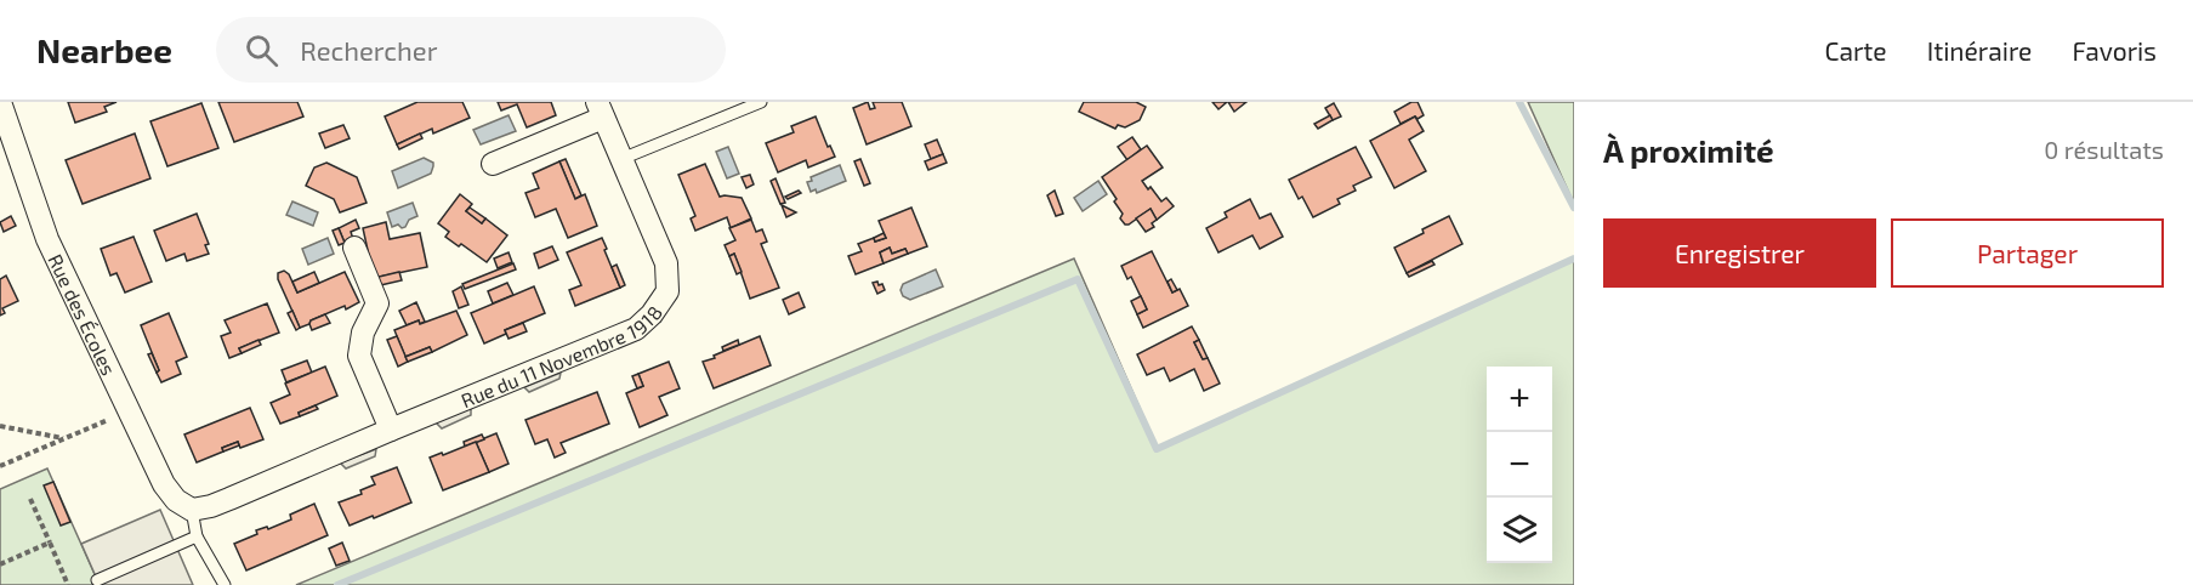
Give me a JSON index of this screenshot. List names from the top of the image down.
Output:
{
  "streets": {
    "street": ["Rue des Écoles", "Rue du 11 Novembre 1918"]
  },
  "crossings": [
    ["Rue des Écoles", "Rue du 11 Novembre 1918"]
  ],
  "page": {
    "header": "Nearbee",
    "search": "Rechercher",
    "nav": ["Carte", "Itinéraire", "Favoris"],
    "heading": ["À proximité", "0 résultats"],
    "buttons": ["Enregistrer", "Partager"],
    "map_buttons": ["+", "−"]
  }
}
